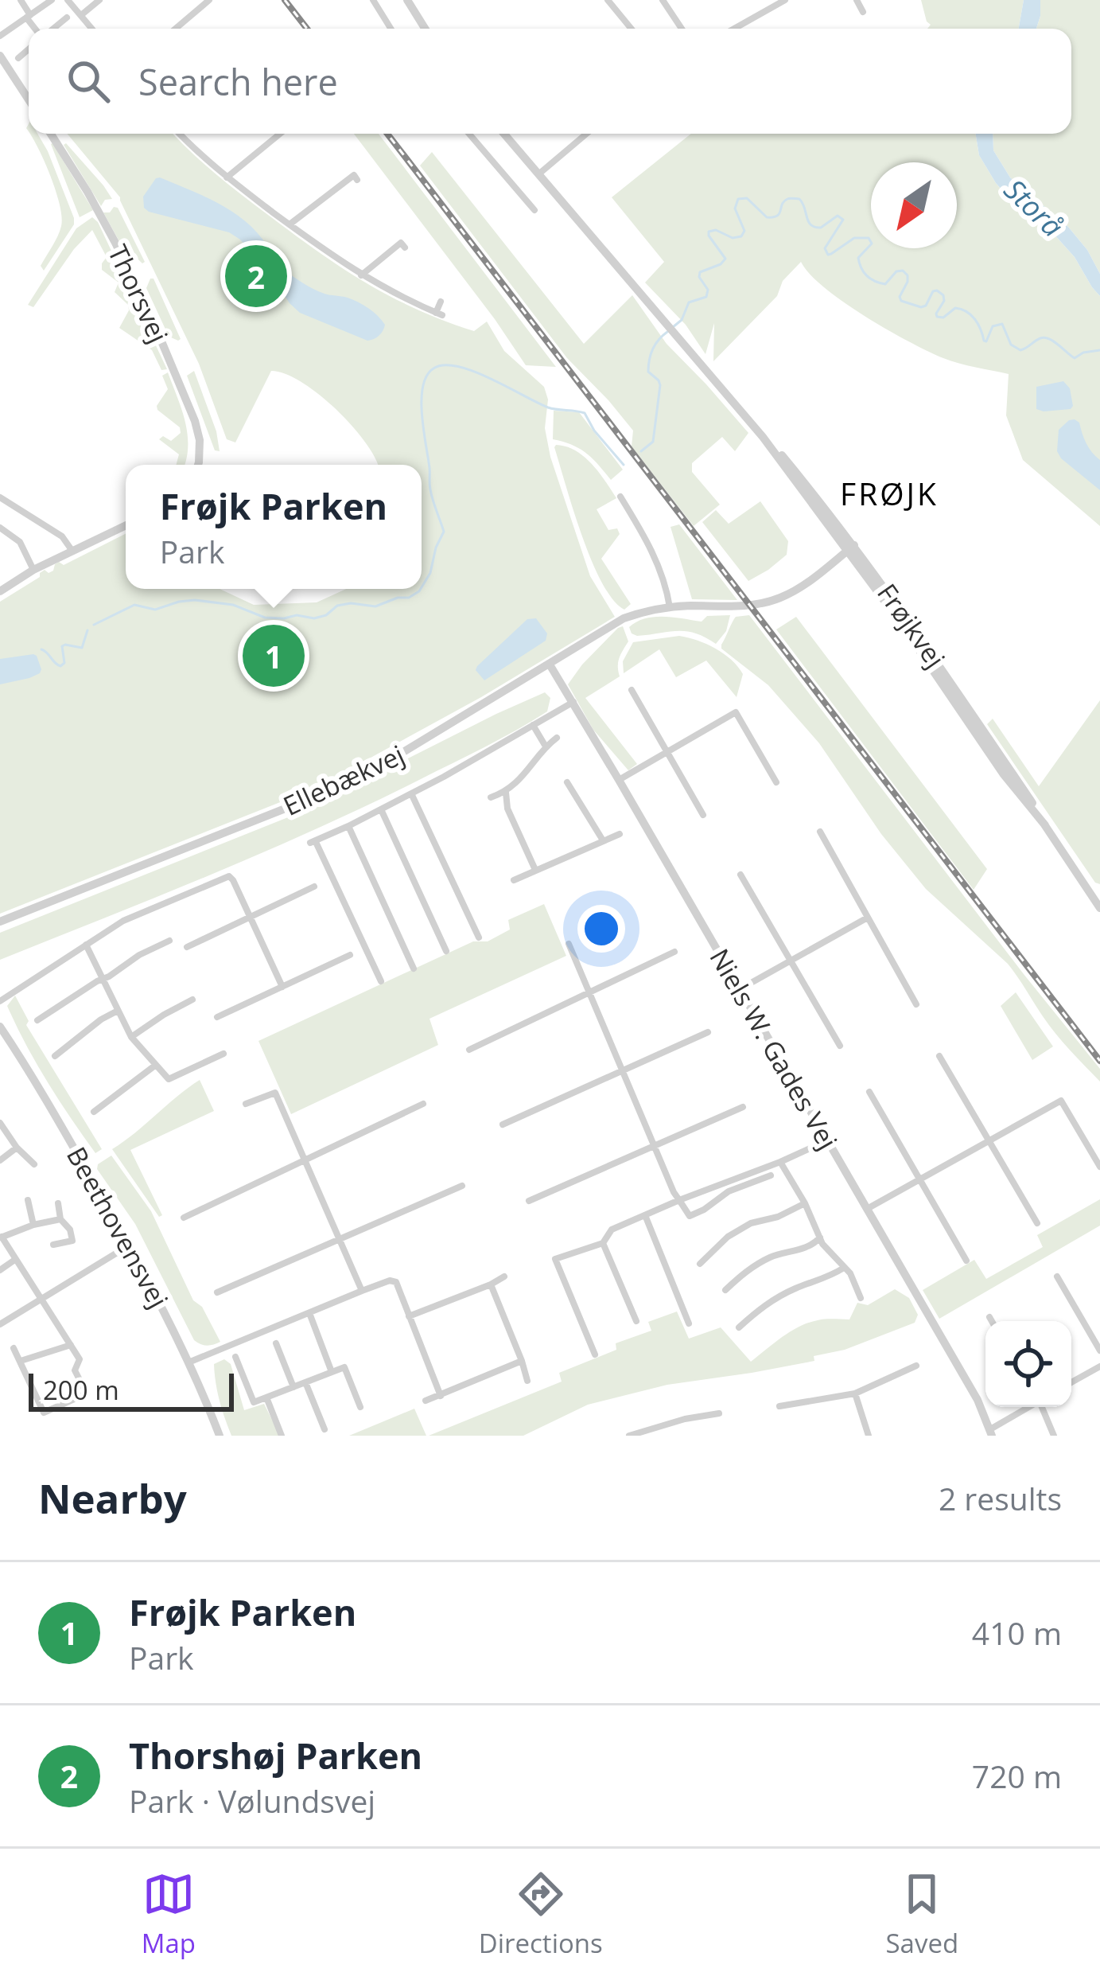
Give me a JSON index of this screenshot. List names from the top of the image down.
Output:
{
  "streets": {
    "street": [
      "Thorsvej",
      "Frøjkvej",
      "Ellebækvej",
      "Niels W. Gades Vej",
      "Beethovensvej"
    ]
  },
  "crossings": [
    ["Frøjkvej", "Ellebækvej"],
    ["Ellebækvej", "Niels W. Gades Vej"]
  ],
  "districts": ["FRØJK"],
  "water": ["Storå"],
  "scale_bar": "200 m",
  "north": "bottom left",
  "page": {
    "search": "Search here",
    "pins": ["2", "1"],
    "popup": ["Frøjk Parken", "Park"],
    "scale": "200 m",
    "heading": ["Nearby", "2 results"],
    "list": [
      {
        "mark": "1",
        "name": "Frøjk Parken",
        "note": "Park",
        "value": "410 m"
      },
      {
        "mark": "2",
        "name": "Thorshøj Parken",
        "note": "Park · Vølundsvej",
        "value": "720 m"
      }
    ],
    "nav": ["Map", "Directions", "Saved"]
  }
}
